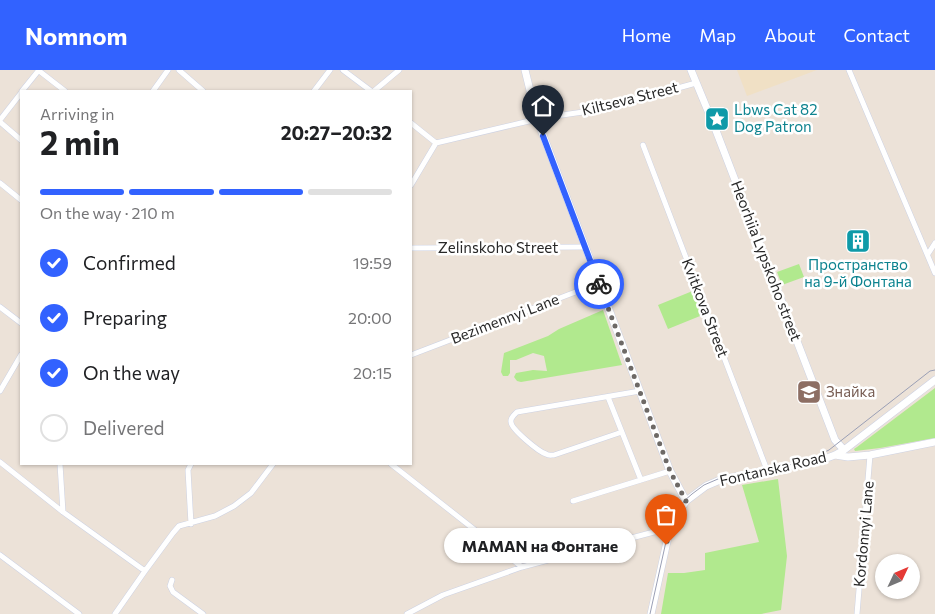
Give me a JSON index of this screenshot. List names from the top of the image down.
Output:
{
  "streets": {
    "street": [
      "Kiltseva Street",
      "Zelinskoho Street",
      "Heorhiia Lypskoho street",
      "Kvitkova Street",
      "Bezimennyi Lane",
      "Fontanska Road",
      "Kordonnyi Lane"
    ]
  },
  "crossings": [
    ["Kiltseva Street", "Heorhiia Lypskoho street"],
    ["Heorhiia Lypskoho street", "Fontanska Road"],
    ["Kvitkova Street", "Fontanska Road"],
    ["Fontanska Road", "Kordonnyi Lane"]
  ],
  "places": {
    "place": ["Lbws Cat 82 Dog Patron"],
    "building": ["Пространство на 9-й Фонтана"],
    "school or university": ["Знайка"],
    "other": ["MAMAN на Фонтане"]
  },
  "north": "top right",
  "page": {
    "header": "Nomnom",
    "nav": [
      "Home",
      "Map",
      "About",
      "Contact"
    ],
    "heading": ["2 min", "Arriving in", "20:27–20:32"],
    "bar": "On the way · 210 m",
    "list": [
      ["Confirmed", "19:59"],
      ["Preparing", "20:00"],
      ["On the way", "20:15"],
      "Delivered"
    ],
    "bubble": "MAMAN на Фонтане"
  }
}
